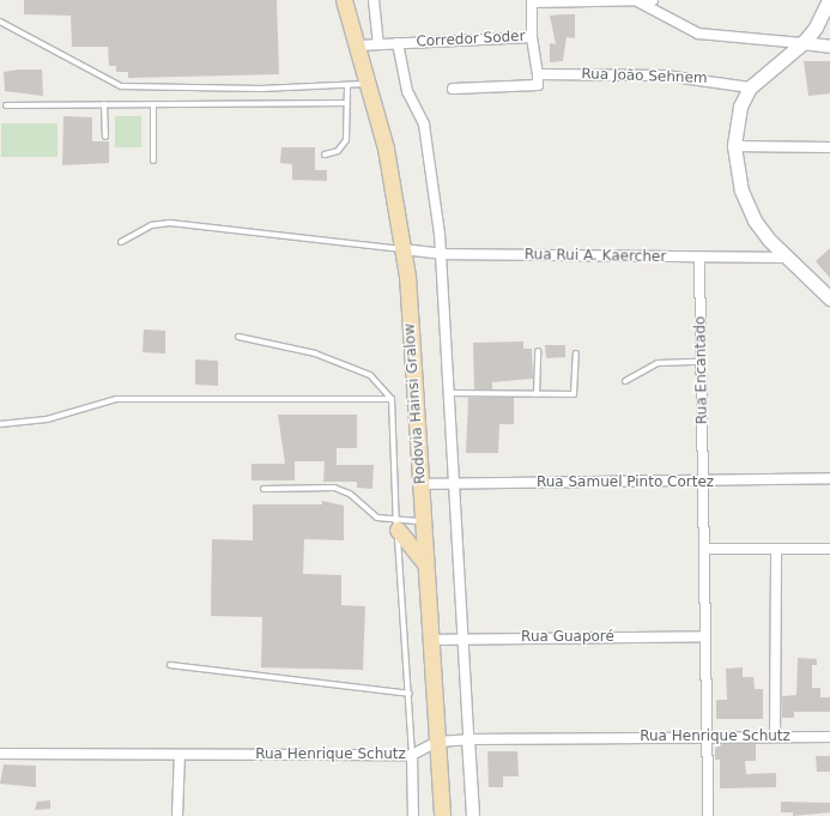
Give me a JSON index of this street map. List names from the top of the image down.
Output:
{
  "streets": {
    "main road": ["Rodovia Hainsi Gralow"],
    "street": [
      "Corredor Soder",
      "Rua João Sehnem",
      "Rua Rui A. Kaercher",
      "Rua Encantado",
      "Rua Samuel Pinto Cortez",
      "Rua Guaporé",
      "Rua Henrique Schutz"
    ]
  },
  "crossings": [
    ["Corredor Soder", "Rodovia Hainsi Gralow"],
    ["Rua Rui A. Kaercher", "Rua Encantado"],
    ["Rua Rui A. Kaercher", "Rodovia Hainsi Gralow"],
    ["Rua Encantado", "Rua Samuel Pinto Cortez"],
    ["Rua Encantado", "Rua Guaporé"],
    ["Rua Encantado", "Rua Henrique Schutz"],
    ["Rodovia Hainsi Gralow", "Rua Samuel Pinto Cortez"],
    ["Rodovia Hainsi Gralow", "Rua Guaporé"],
    ["Rodovia Hainsi Gralow", "Rua Henrique Schutz"]
  ]
}
